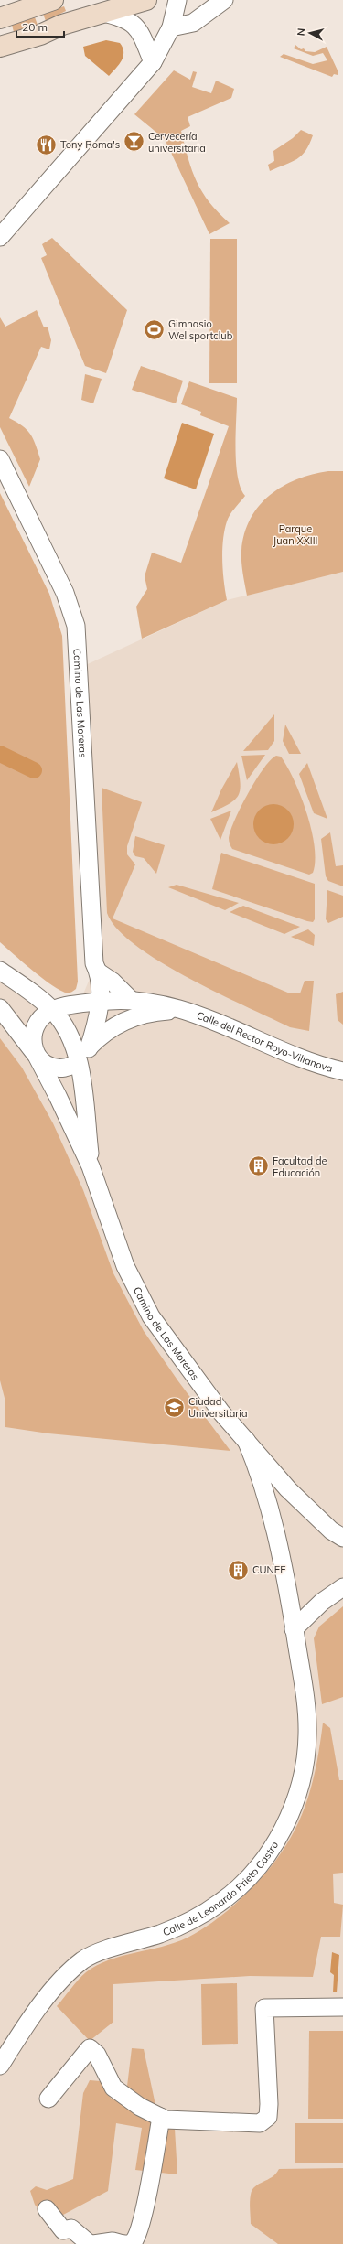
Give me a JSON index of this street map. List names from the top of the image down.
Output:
{
  "streets": {
    "street": ["Camino de Las Moreras", "Calle del Rector Royo-Villanova", "Calle de Leonardo Prieto Castro"]
  },
  "crossings": [
    ["Camino de Las Moreras", "Calle del Rector Royo-Villanova"],
    ["Camino de Las Moreras", "Calle de Leonardo Prieto Castro"]
  ],
  "parks": ["Parque Juan XXIII"],
  "places": {
    "bar": ["Cervecería universitaria"],
    "restaurant": ["Tony Roma's"],
    "sports": ["Gimnasio Wellsportclub"],
    "building": ["Facultad de Educación", "CUNEF"],
    "school or university": ["Ciudad Universitaria"]
  },
  "scale_bar": "20 m",
  "north": "left"
}
